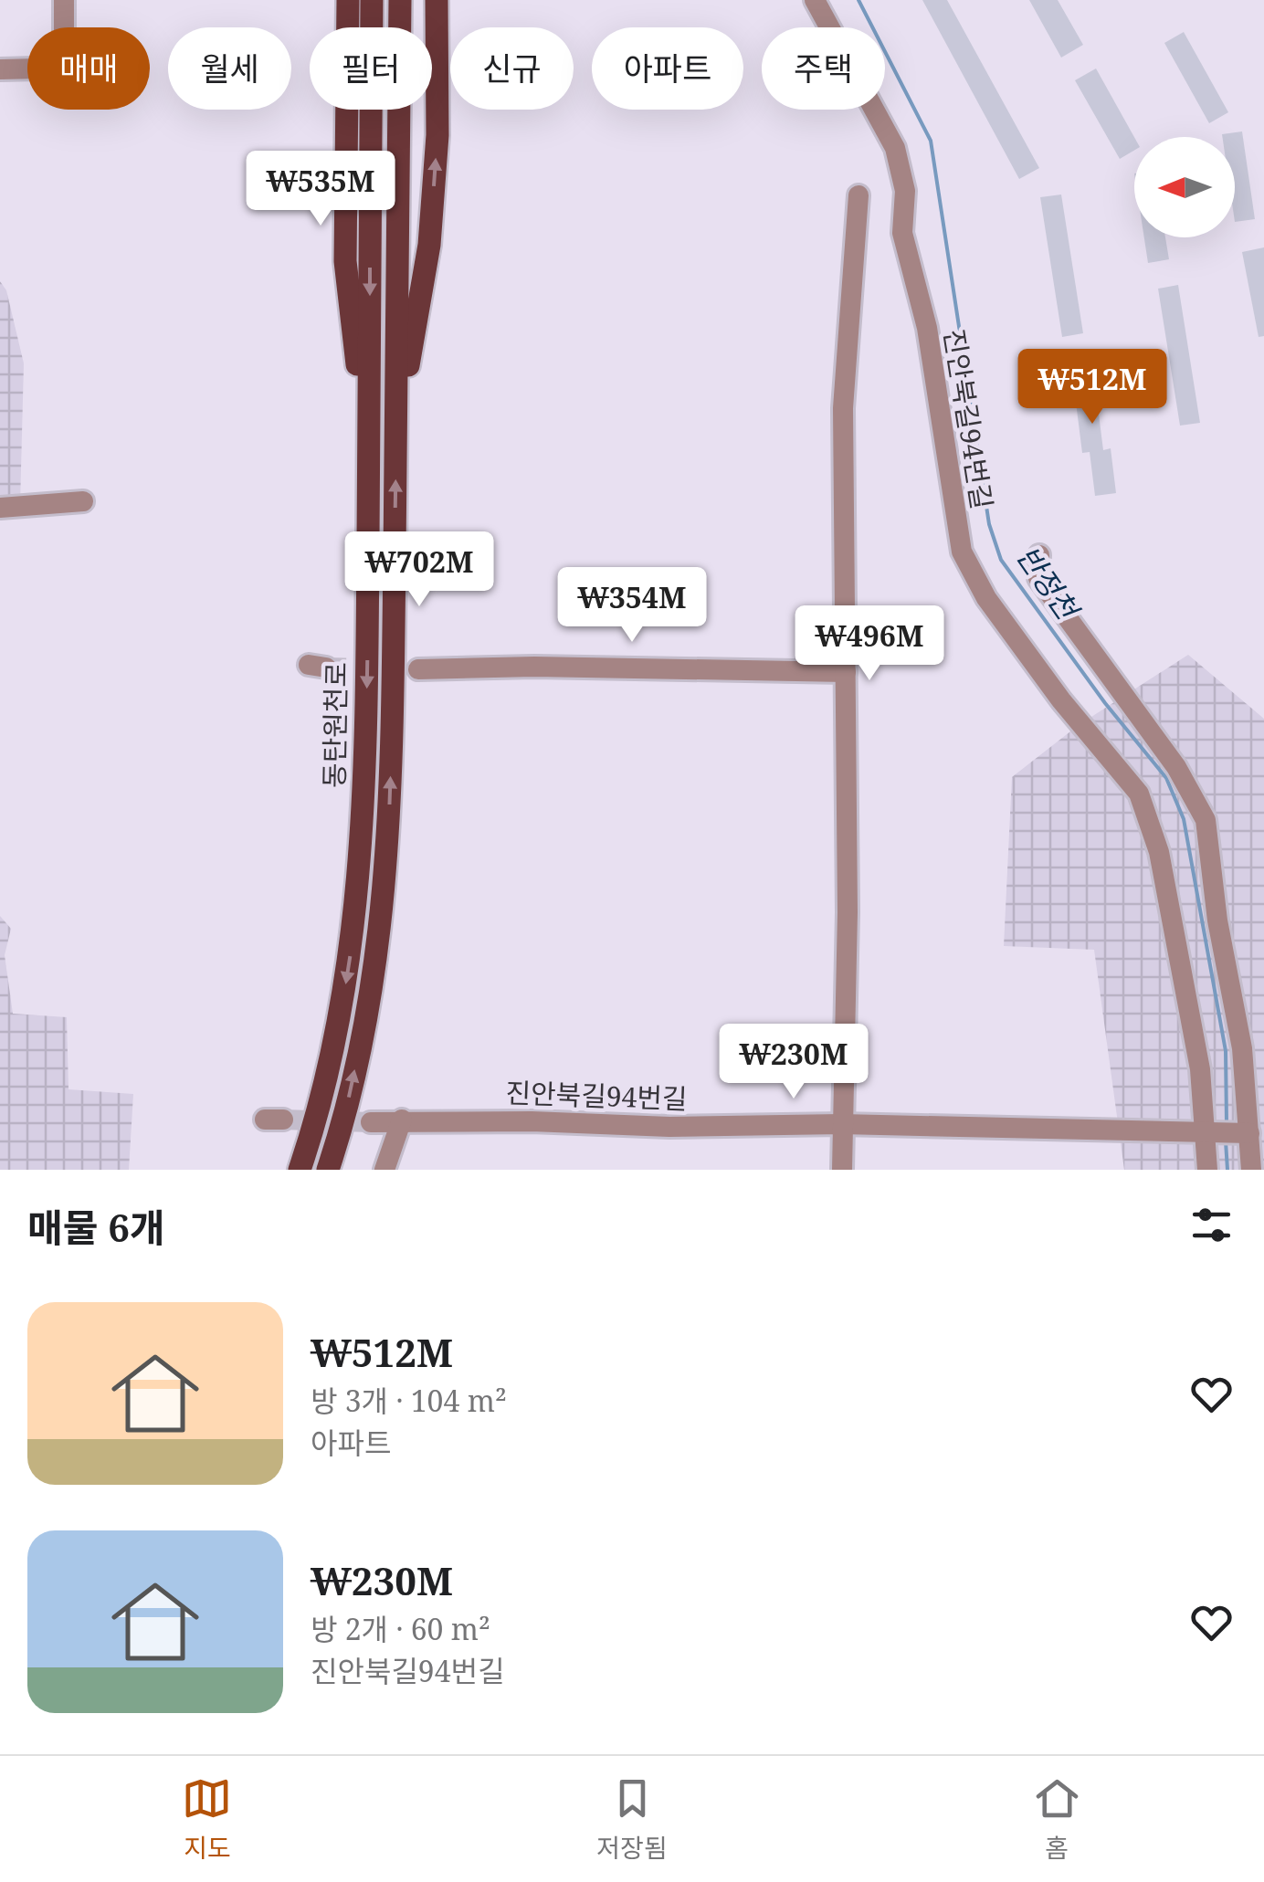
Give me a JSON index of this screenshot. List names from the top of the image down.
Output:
{
  "streets": {
    "main road": ["동탄원천로"],
    "street": ["진안북길94번길"]
  },
  "water": ["반정천"],
  "north": "left",
  "page": {
    "chip": [
      "매매",
      "월세",
      "필터",
      "신규",
      "아파트",
      "주택"
    ],
    "price": [
      "₩535M",
      "₩512M",
      "₩702M",
      "₩354M",
      "₩496M",
      "₩230M"
    ],
    "heading": "매물 6개",
    "list": [
      {
        "name": "₩512M",
        "note": "방 3개 · 104 m² · 아파트"
      },
      {
        "name": "₩230M",
        "note": "방 2개 · 60 m² · 진안북길94번길"
      }
    ],
    "tabs": ["지도", "저장됨", "홈"]
  }
}
